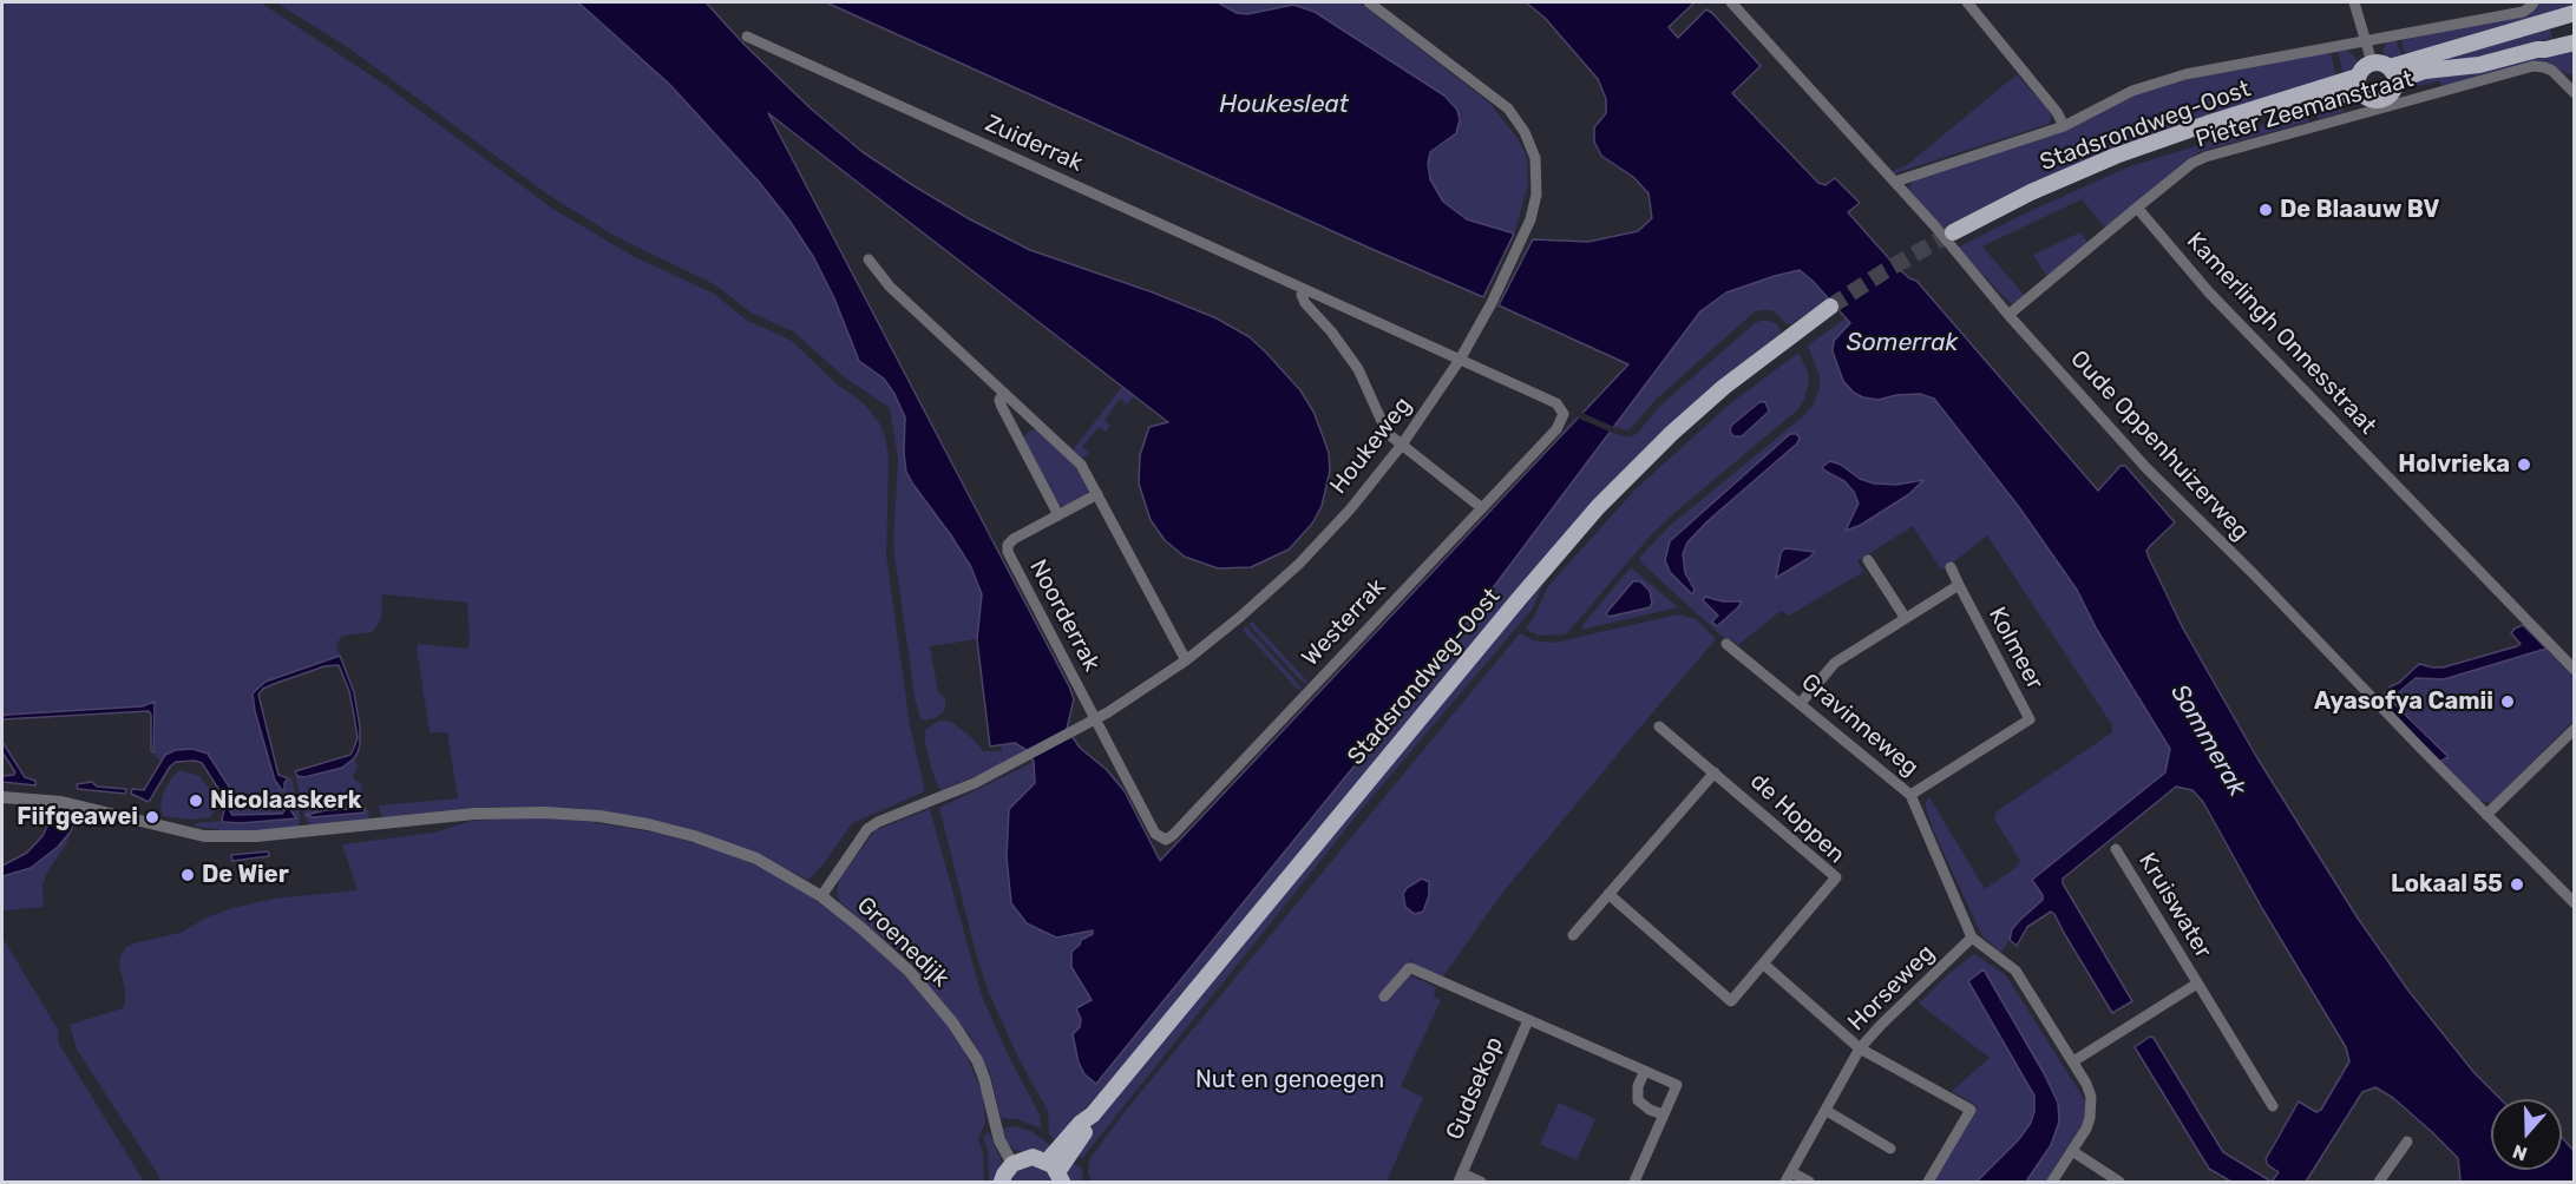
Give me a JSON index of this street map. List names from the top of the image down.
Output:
{
  "streets": {
    "main road": ["Stadsrondweg-Oost"],
    "street": [
      "Pieter Zeemanstraat",
      "Zuiderrak",
      "Kamerlingh Onnesstraat",
      "Houkeweg",
      "Oude Oppenhuizerweg",
      "Noorderrak",
      "Westerrak",
      "Kolmeer",
      "Gravinneweg",
      "de Hoppen",
      "Kruiswater",
      "Groenedijk",
      "Horseweg",
      "Gudsekop"
    ]
  },
  "crossings": [
    ["Pieter Zeemanstraat", "Kamerlingh Onnesstraat"],
    ["Pieter Zeemanstraat", "Oude Oppenhuizerweg"],
    ["Zuiderrak", "Houkeweg"],
    ["Zuiderrak", "Westerrak"],
    ["Houkeweg", "Noorderrak"],
    ["Houkeweg", "Westerrak"],
    ["Houkeweg", "Groenedijk"],
    ["Noorderrak", "Westerrak"],
    ["Kolmeer", "Gravinneweg"],
    ["Gravinneweg", "Kruiswater"],
    ["Gravinneweg", "Horseweg"]
  ],
  "water": ["Houkesleat", "Somerrak", "Sommerak"],
  "parks": ["Nut en genoegen"],
  "places": [
    "De Blaauw BV",
    "Holvrieka",
    "Ayasofya Camii",
    "Nicolaaskerk",
    "Fiifgeawei",
    "De Wier",
    "Lokaal 55"
  ],
  "north": "bottom"
}
